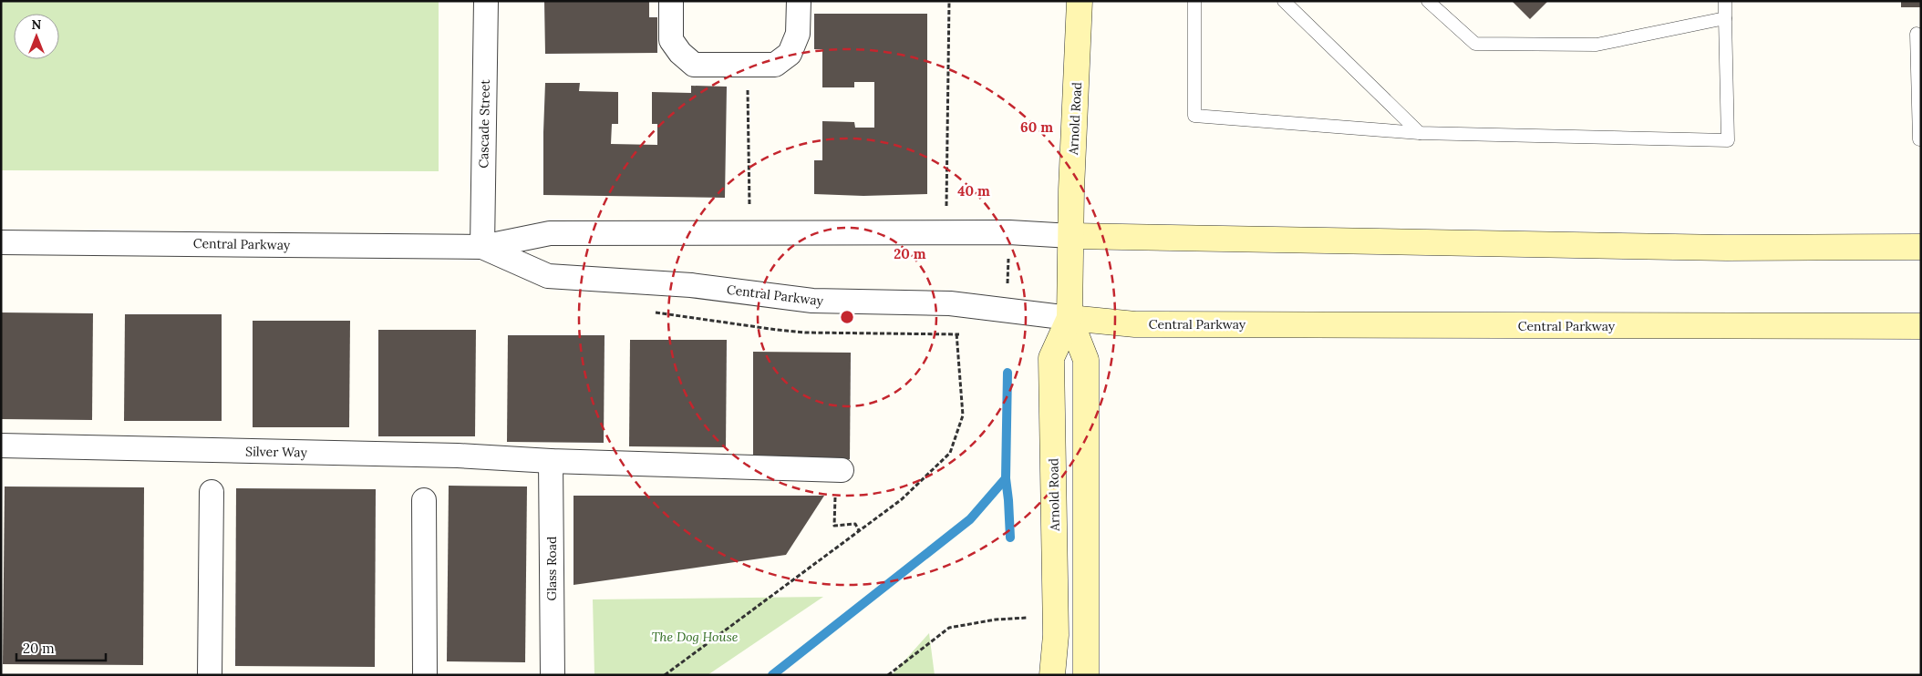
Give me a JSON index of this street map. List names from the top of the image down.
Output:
{
  "streets": {
    "street": [
      "Arnold Road",
      "Cascade Street",
      "Central Parkway",
      "Silver Way",
      "Glass Road"
    ]
  },
  "crossings": [
    ["Arnold Road", "Central Parkway"],
    ["Cascade Street", "Central Parkway"],
    ["Silver Way", "Glass Road"]
  ],
  "parks": ["The Dog House"],
  "scale_bar": "20 m",
  "north": "top",
  "rings": ["60 m", "40 m", "20 m"]
}
